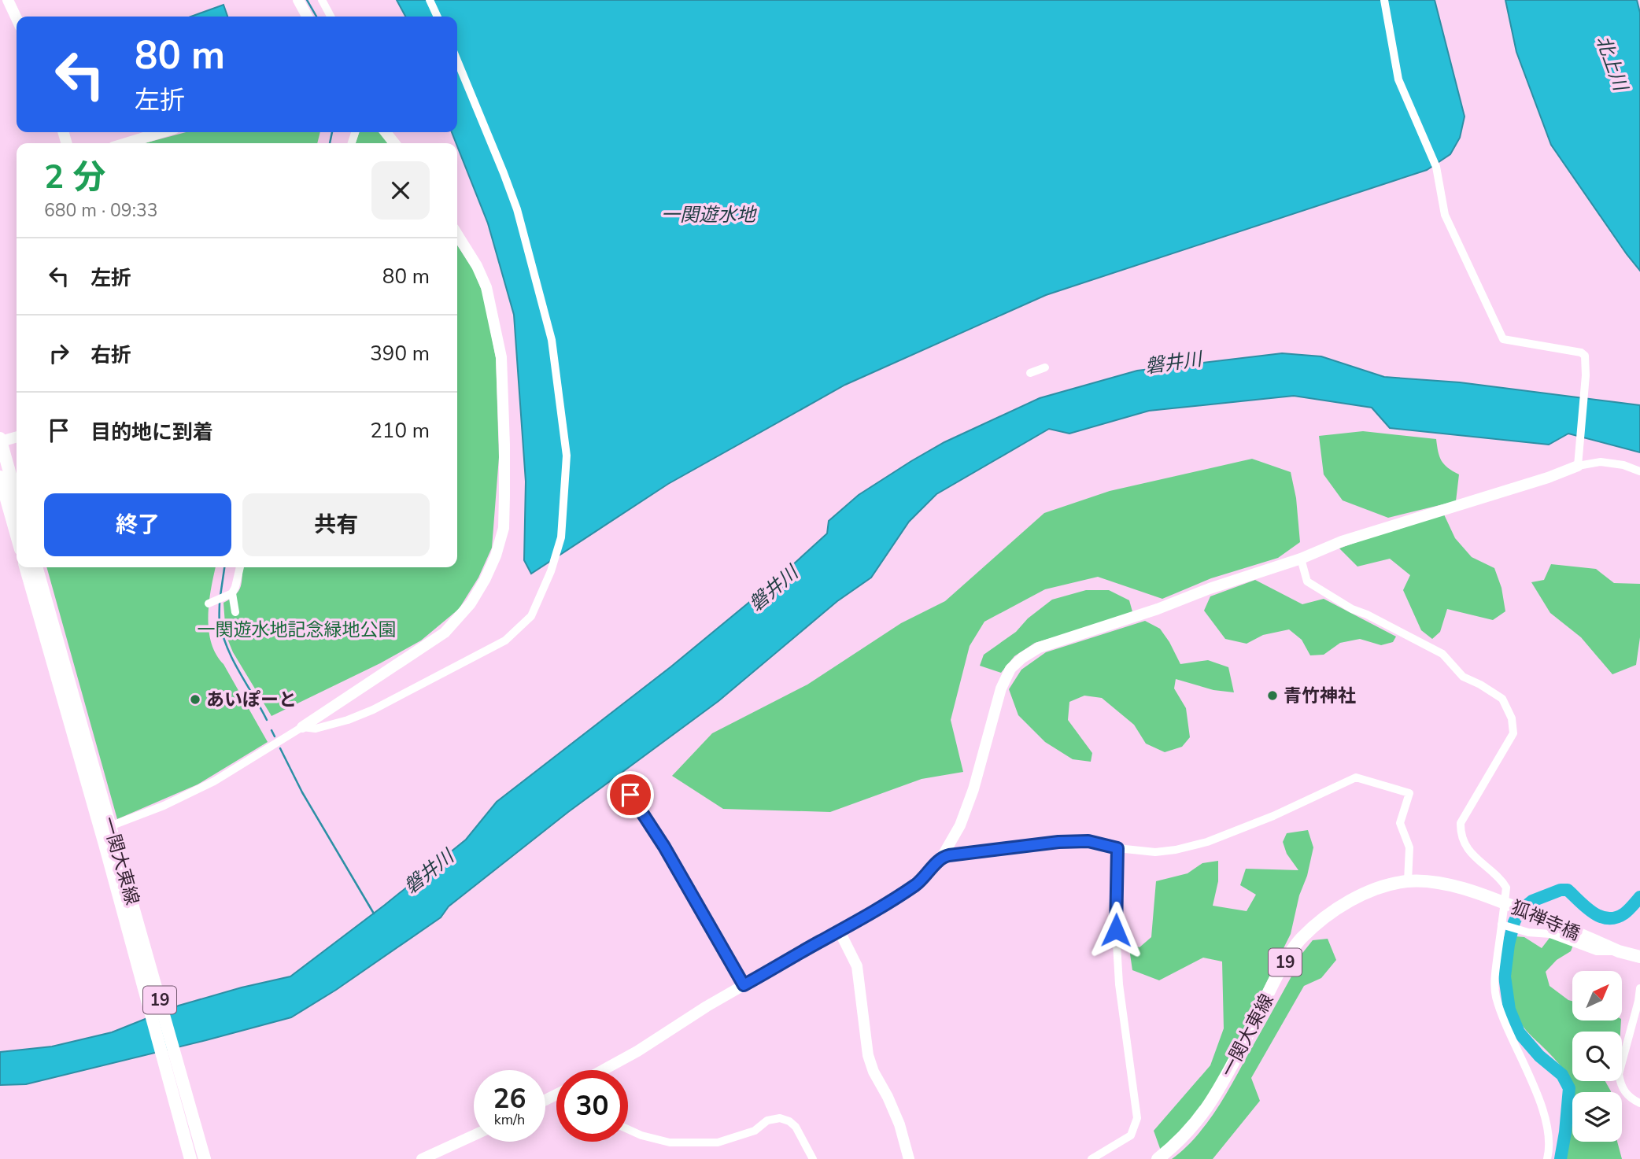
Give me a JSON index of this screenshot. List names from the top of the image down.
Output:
{
  "streets": {
    "main road": ["一関大東線", "狐禅寺橋", "19"]
  },
  "crossings": [
    ["一関大東線", "狐禅寺橋"],
    ["狐禅寺橋", "19"]
  ],
  "water": ["北上川", "一関遊水地", "磐井川"],
  "parks": ["一関遊水地記念緑地公園"],
  "places": ["青竹神社", "あいぽーと"],
  "north": "top right",
  "page": {
    "turn": ["80 m", "左折"],
    "heading": ["2 分", "680 m · 09:33"],
    "list": [
      {
        "name": "左折",
        "value": "80 m"
      },
      {
        "name": "右折",
        "value": "390 m"
      },
      {
        "name": "目的地に到着",
        "value": "210 m"
      }
    ],
    "buttons": ["終了", "共有"],
    "speed": "26 km/h",
    "limit": "30"
  }
}
